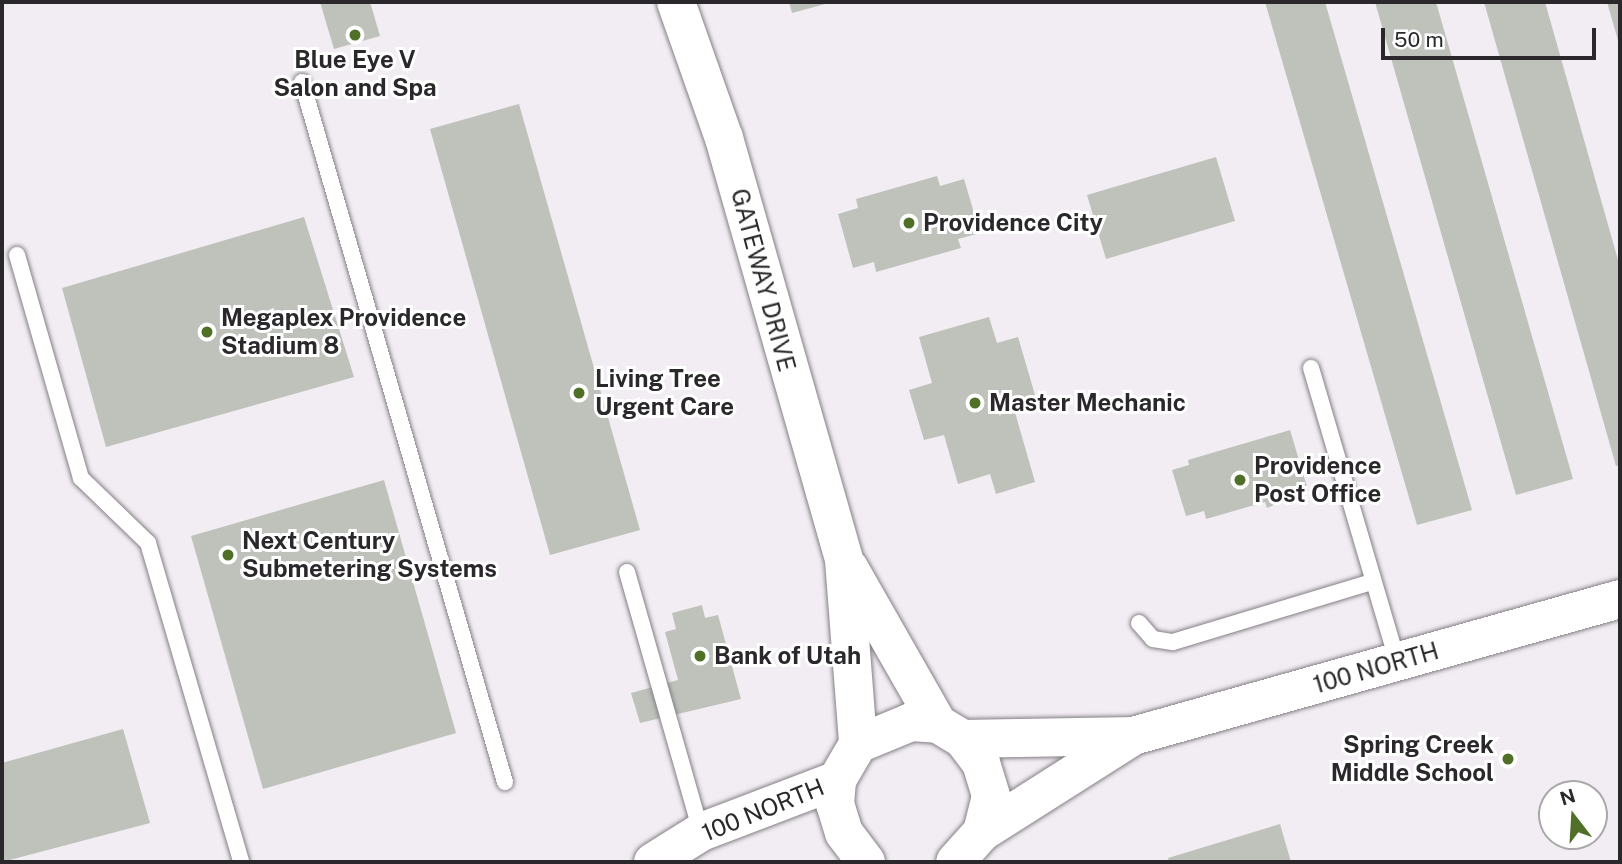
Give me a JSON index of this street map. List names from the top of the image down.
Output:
{
  "streets": {
    "main road": ["GATEWAY DRIVE", "100 NORTH"]
  },
  "crossings": [
    ["GATEWAY DRIVE", "100 NORTH"]
  ],
  "places": [
    "Blue Eye V Salon and Spa",
    "Providence City",
    "Megaplex Providence Stadium 8",
    "Living Tree Urgent Care",
    "Master Mechanic",
    "Providence Post Office",
    "Next Century Submetering Systems",
    "Bank of Utah",
    "Spring Creek Middle School"
  ],
  "scale_bar": "50 m",
  "north": "top"
}
